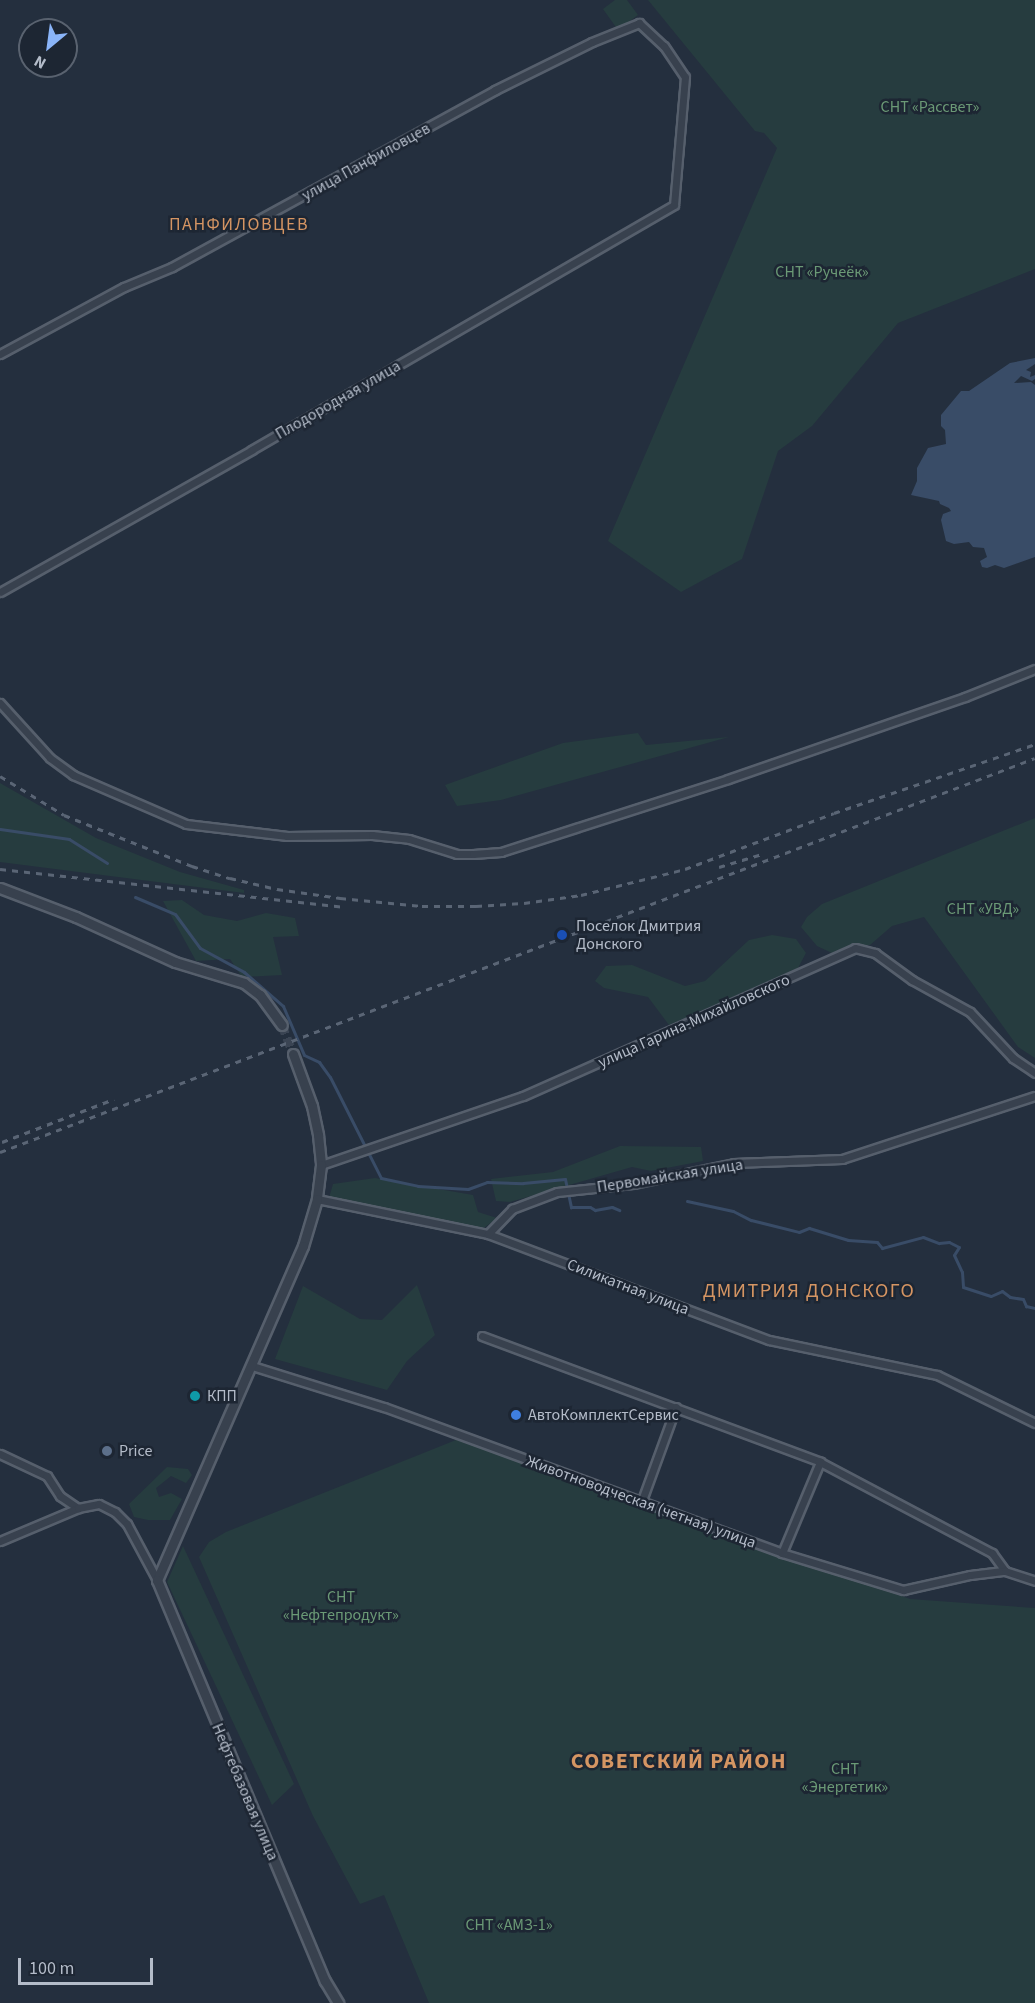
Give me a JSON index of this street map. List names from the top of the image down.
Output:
{
  "streets": {
    "street": [
      "улица Панфиловцев",
      "Плодородная улица",
      "улица Гарина-Михайловского",
      "Первомайская улица",
      "Силикатная улица",
      "Животноводческая (четная) улица",
      "Нефтебазовая улица"
    ]
  },
  "crossings": [
    ["улица Панфиловцев", "Плодородная улица"],
    ["Первомайская улица", "Силикатная улица"]
  ],
  "districts": ["ПАНФИЛОВЦЕВ", "ДМИТРИЯ ДОНСКОГО", "СОВЕТСКИЙ РАЙОН"],
  "parks": [
    "СНТ «Рассвет»",
    "СНТ «Ручеёк»",
    "СНТ «УВД»",
    "СНТ «Нефтепродукт»",
    "СНТ «Энергетик»",
    "СНТ «АМЗ-1»"
  ],
  "places": [
    "Поселок Дмитрия Донского",
    "КПП",
    "АвтоКомплектСервис",
    "Price"
  ],
  "scale_bar": "100 m",
  "north": "bottom left"
}
